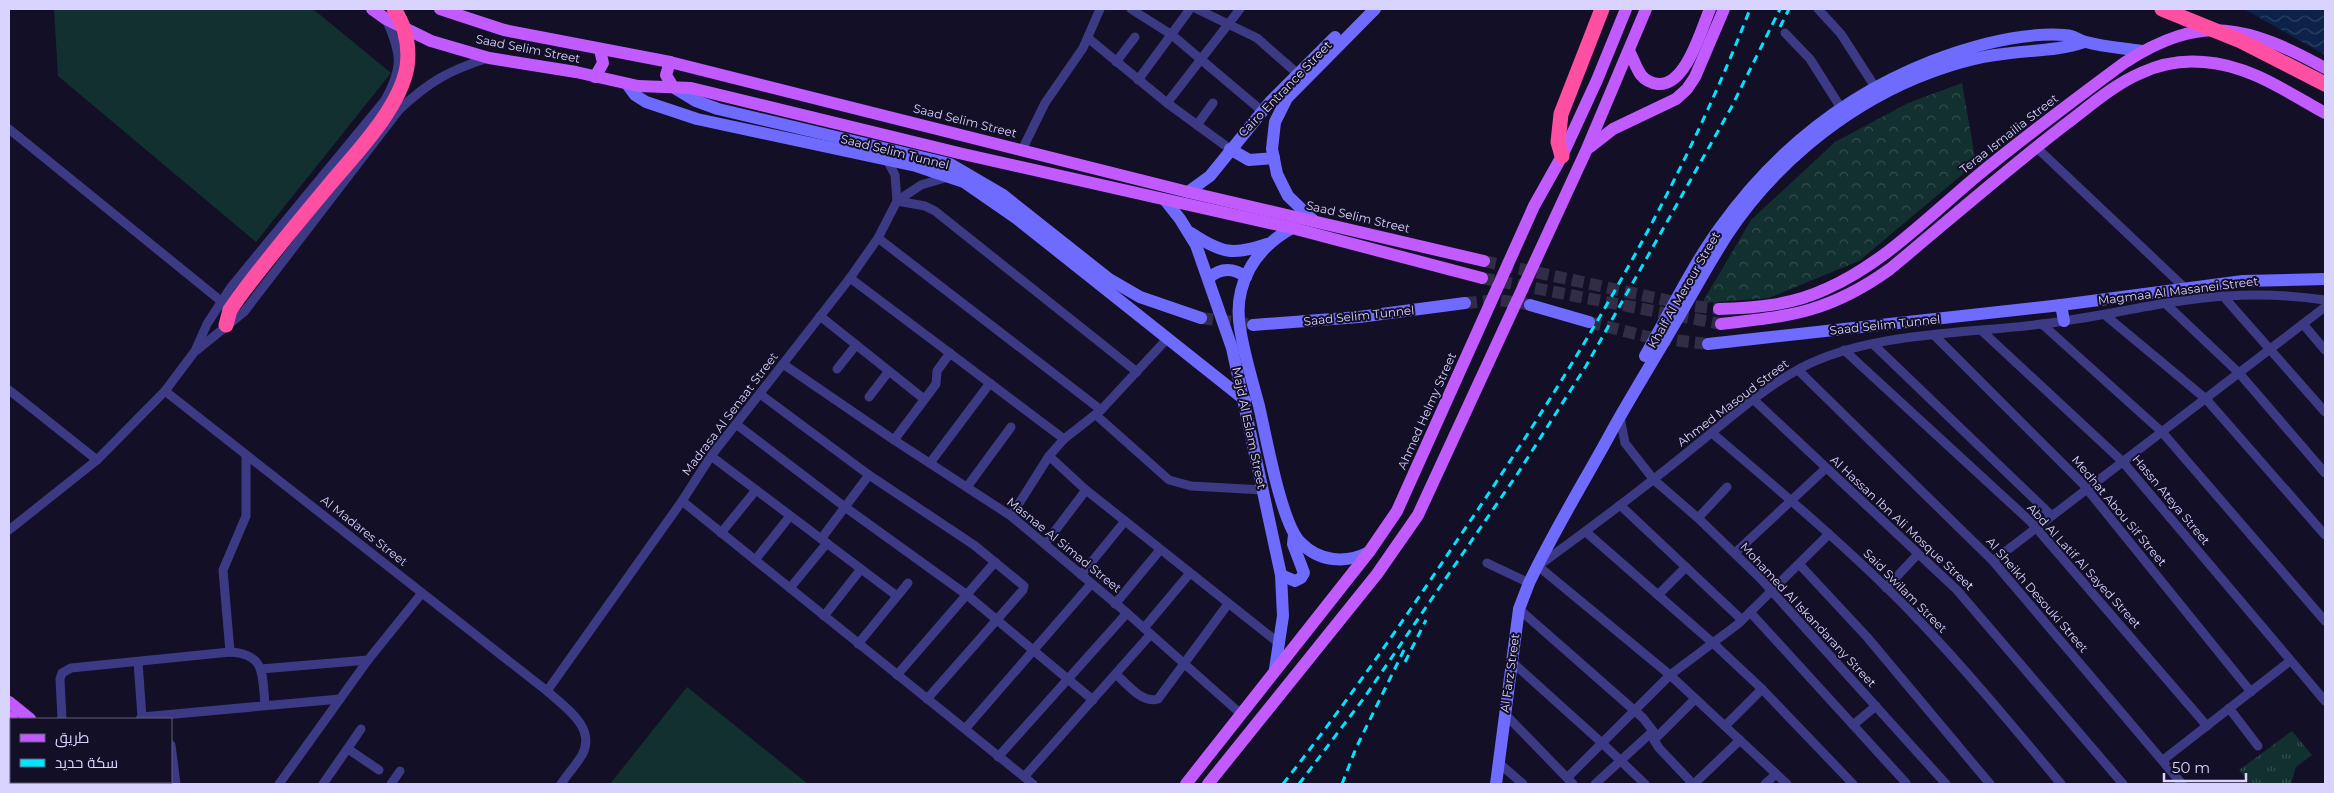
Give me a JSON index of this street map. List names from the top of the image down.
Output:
{
  "streets": {
    "main road": ["Saad Selim Street", "Teraa Ismailia Street", "Ahmed Helmy Street"],
    "street": [
      "Cairo Entrance Street",
      "Saad Selim Tunnel",
      "Khalf Al Merour Street",
      "Magmaa Al Masanei Street",
      "Ahmed Masoud Street",
      "Madrasa Al Senaat Street",
      "Majd Al Eslam Street",
      "Hassn Ateya Street",
      "Medhat Abou Sif Street",
      "Al Hassan Ibn Ali Mosque Street",
      "Al Madares Street",
      "Masnae Al Simad Street",
      "Abd Al Latif Al Sayed Street",
      "Said Swilam Street",
      "Al Sheikh Desouki Street",
      "Mohamed Al Iskandarany Street",
      "Al Farz Street"
    ]
  },
  "crossings": [
    ["Saad Selim Street", "Cairo Entrance Street"],
    ["Saad Selim Street", "Saad Selim Tunnel"],
    ["Saad Selim Street", "Majd Al Eslam Street"],
    ["Teraa Ismailia Street", "Khalf Al Merour Street"],
    ["Saad Selim Tunnel", "Magmaa Al Masanei Street"],
    ["Khalf Al Merour Street", "Ahmed Masoud Street"],
    ["Khalf Al Merour Street", "Mohamed Al Iskandarany Street"],
    ["Khalf Al Merour Street", "Al Farz Street"],
    ["Magmaa Al Masanei Street", "Ahmed Masoud Street"],
    ["Ahmed Masoud Street", "Hassn Ateya Street"],
    ["Ahmed Masoud Street", "Medhat Abou Sif Street"],
    ["Ahmed Masoud Street", "Al Hassan Ibn Ali Mosque Street"],
    ["Ahmed Masoud Street", "Abd Al Latif Al Sayed Street"],
    ["Ahmed Masoud Street", "Said Swilam Street"],
    ["Ahmed Masoud Street", "Al Sheikh Desouki Street"],
    ["Ahmed Masoud Street", "Mohamed Al Iskandarany Street"],
    ["Ahmed Masoud Street", "Al Farz Street"],
    ["Ahmed Helmy Street", "Majd Al Eslam Street"],
    ["Ahmed Helmy Street", "Masnae Al Simad Street"],
    ["Madrasa Al Senaat Street", "Al Madares Street"],
    ["Madrasa Al Senaat Street", "Masnae Al Simad Street"]
  ],
  "legend": ["طريق", "سكة حديد"],
  "scale_bar": "50 m"
}
